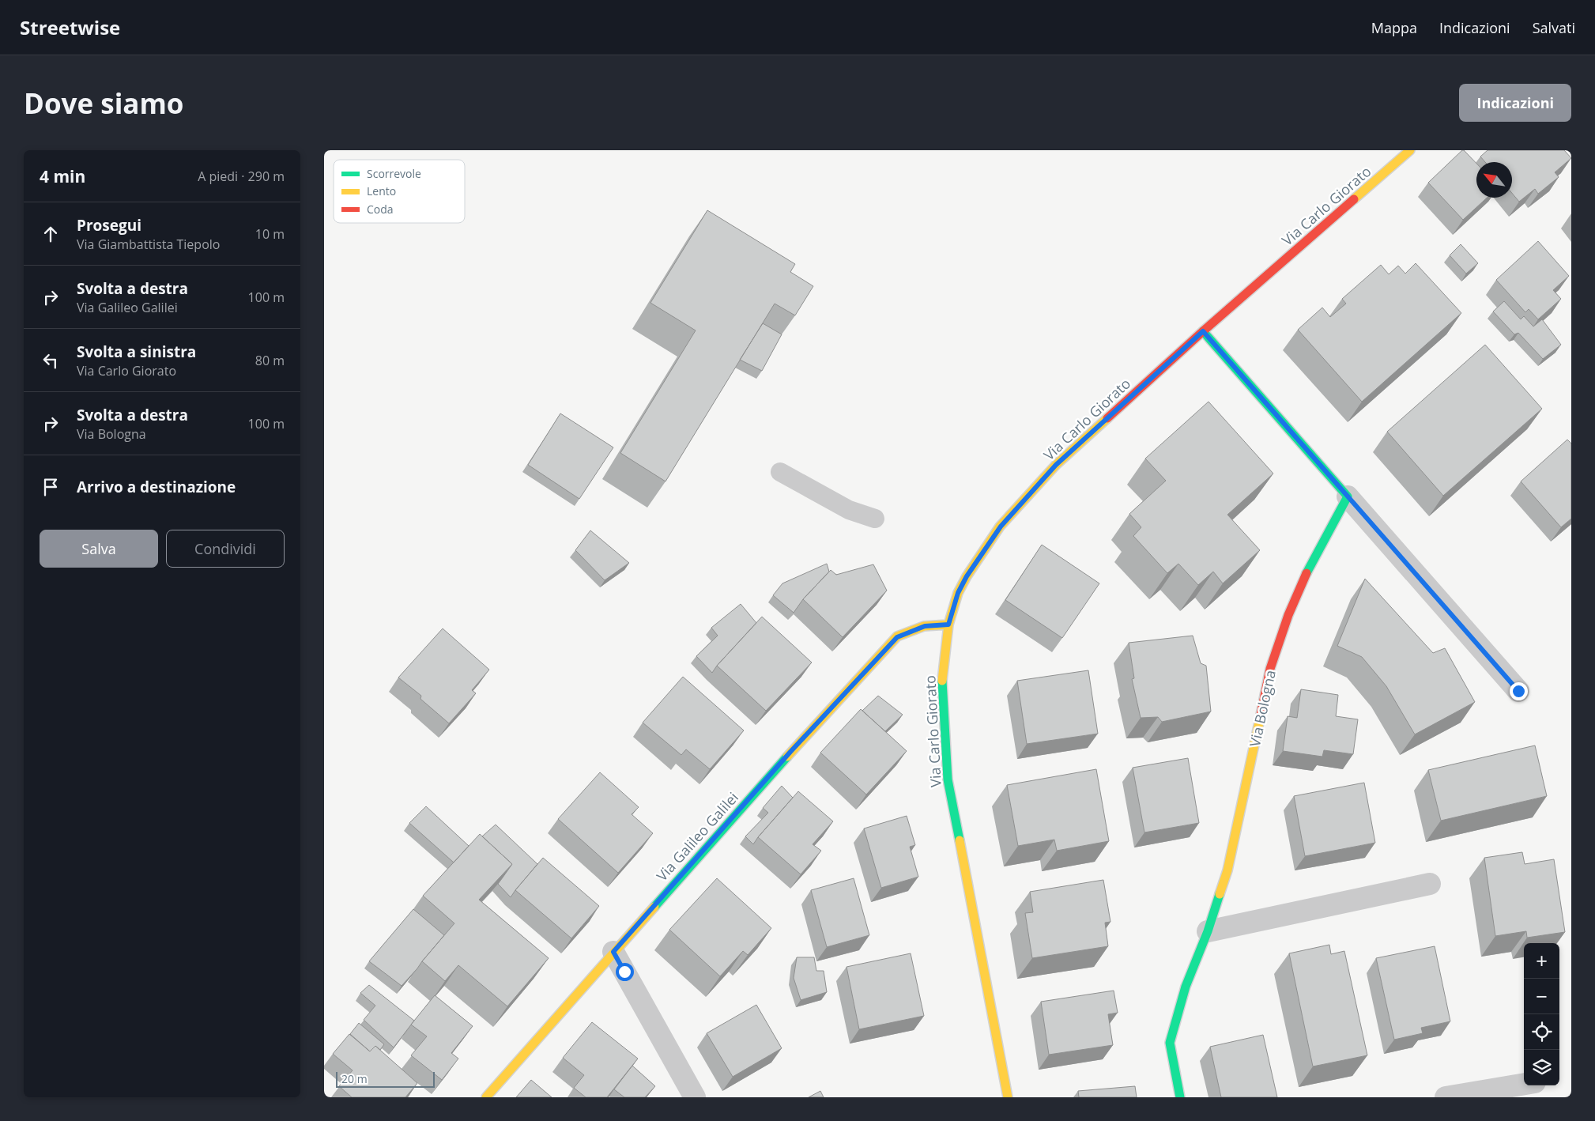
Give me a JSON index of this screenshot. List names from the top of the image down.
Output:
{
  "streets": {
    "street": ["Via Carlo Giorato", "Via Bologna", "Via Galileo Galilei"]
  },
  "crossings": [
    ["Via Carlo Giorato", "Via Galileo Galilei"]
  ],
  "legend": ["Scorrevole", "Lento", "Coda"],
  "scale_bar": "20 m",
  "north": "top left",
  "page": {
    "header": "Streetwise",
    "nav": ["Mappa", "Indicazioni", "Salvati"],
    "buttons": [
      "Indicazioni",
      ["Salva", "Condividi"]
    ],
    "title": "Dove siamo",
    "heading": ["4 min", "A piedi · 290 m"],
    "list": [
      ["Prosegui", "Via Giambattista Tiepolo", "10 m"],
      ["Svolta a destra", "Via Galileo Galilei", "100 m"],
      ["Svolta a sinistra", "Via Carlo Giorato", "80 m"],
      ["Svolta a destra", "Via Bologna", "100 m"],
      "Arrivo a destinazione"
    ],
    "map_buttons": ["+", "−"],
    "scale": "20 m"
  }
}
